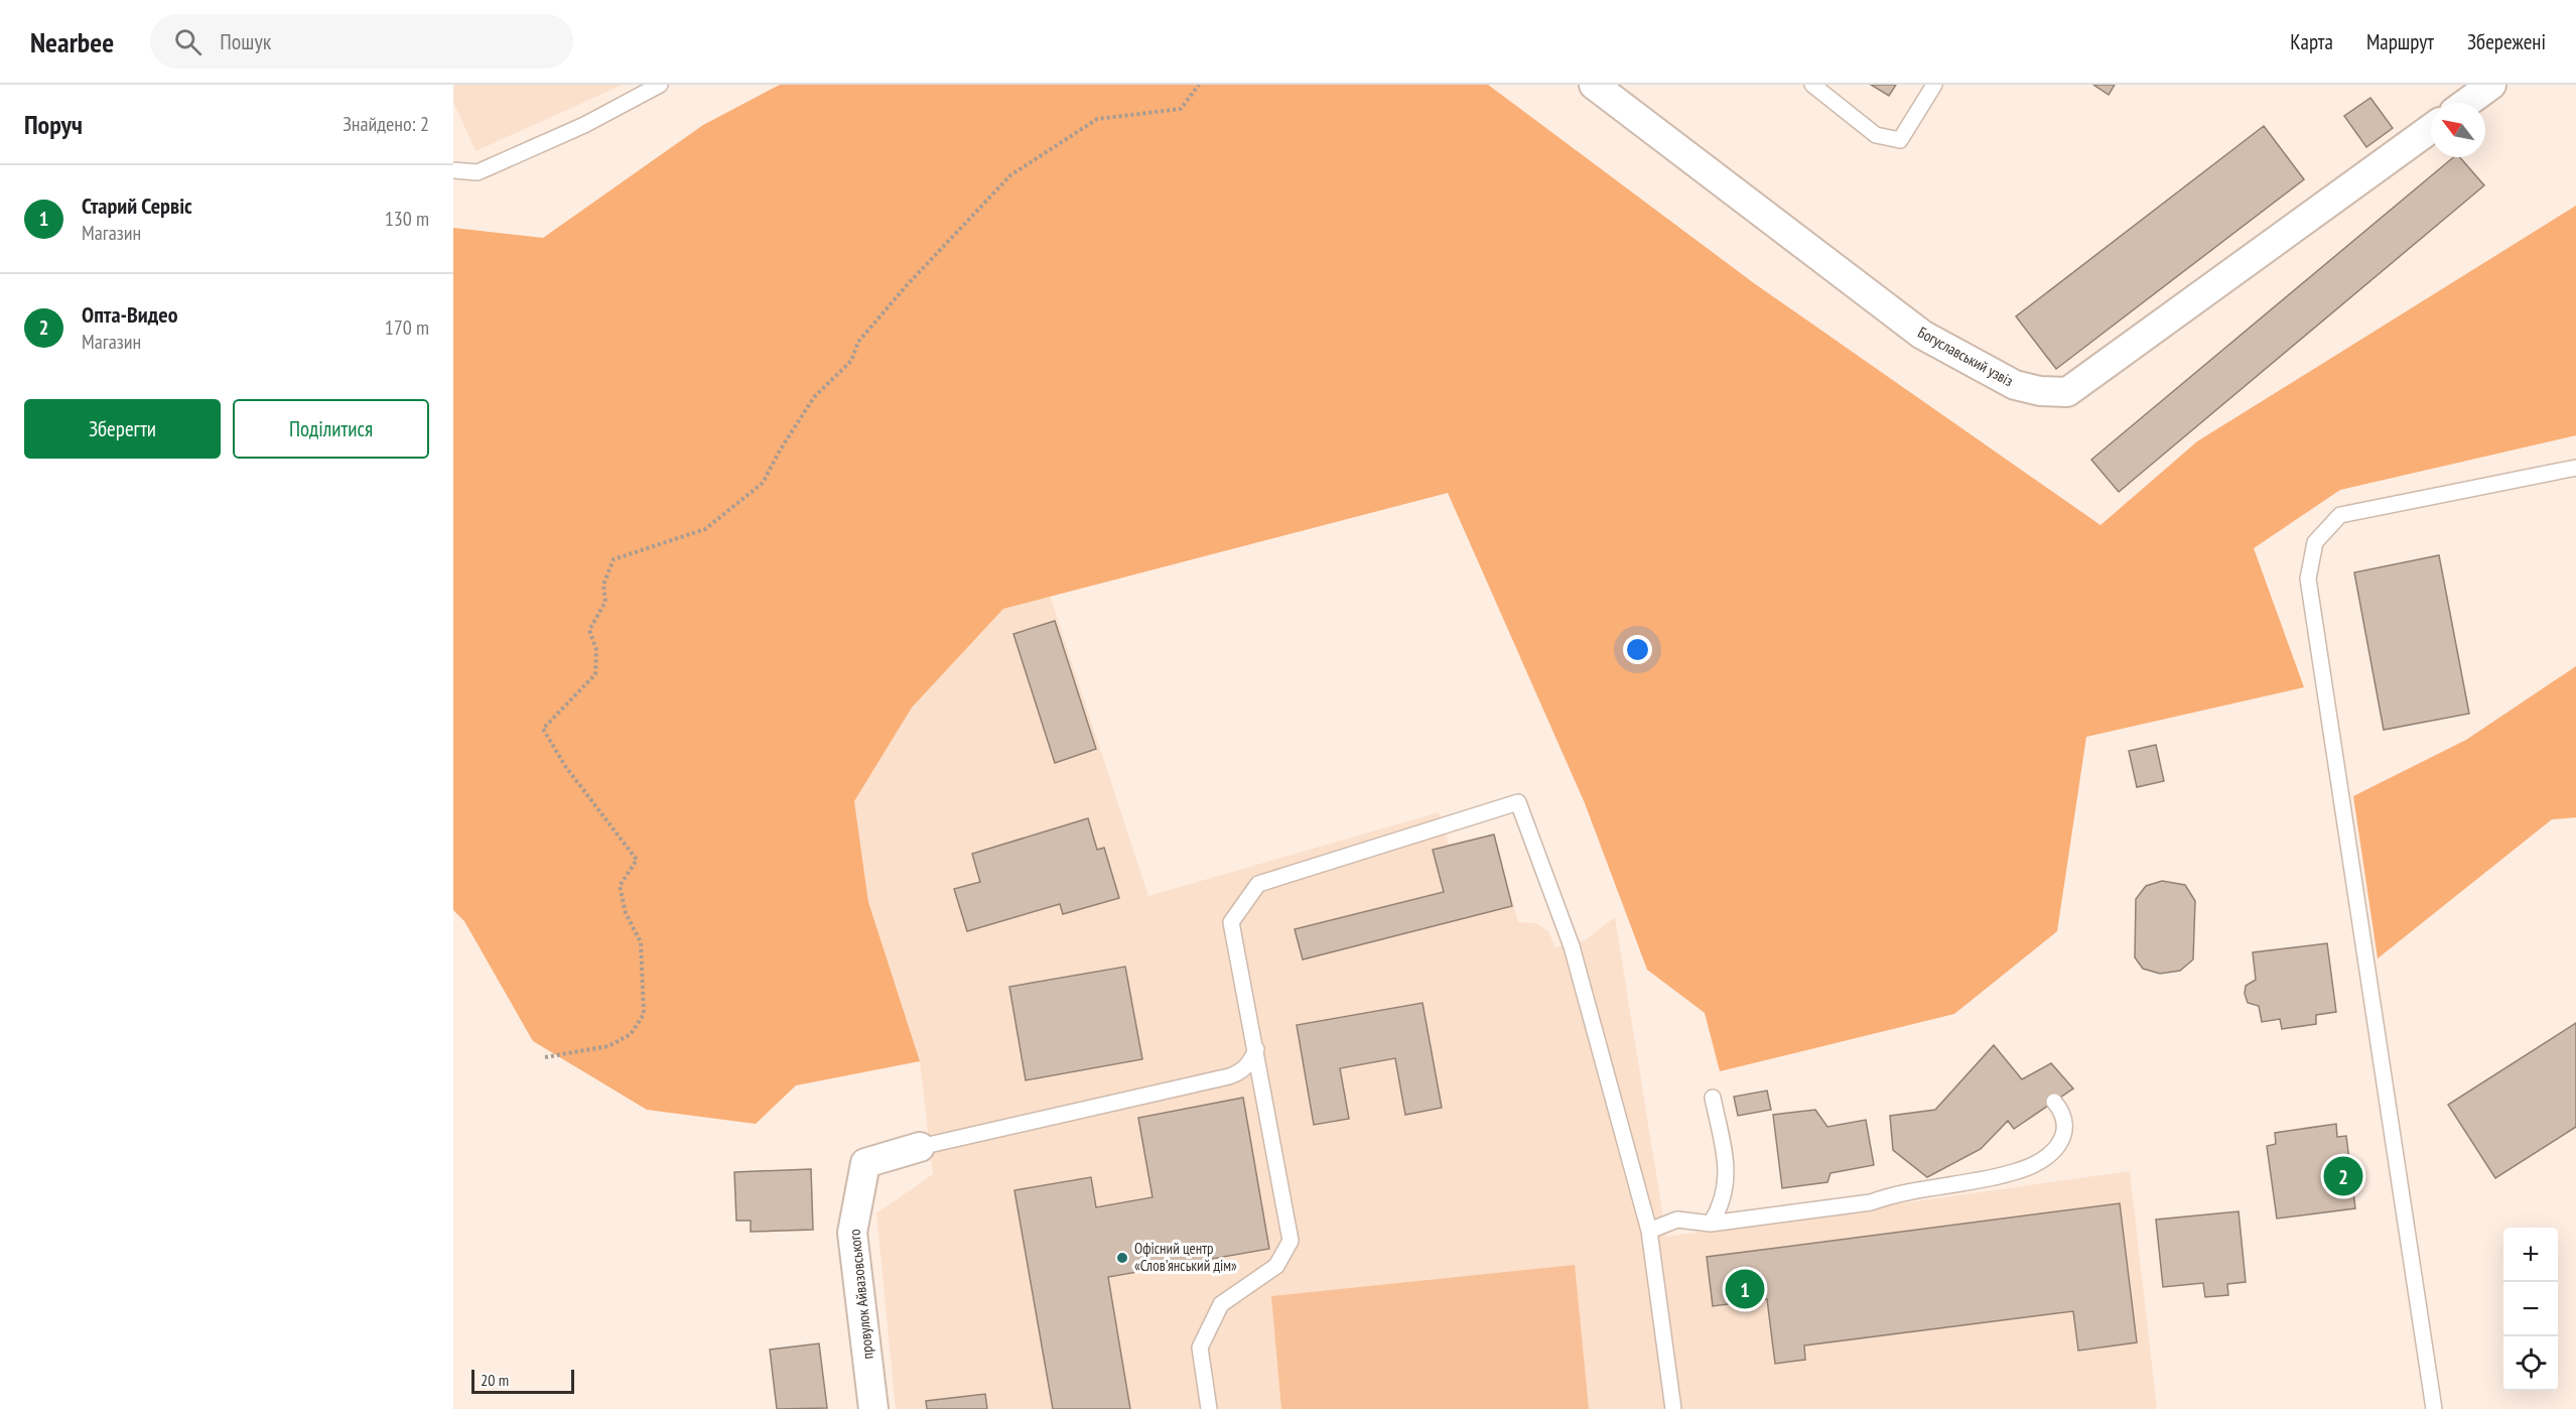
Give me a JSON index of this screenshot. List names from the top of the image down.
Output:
{
  "streets": {
    "street": ["Богуславський узвіз", "провулок Айвазовського"]
  },
  "places": ["Офісний центр «Слов'янський дім»"],
  "scale_bar": "20 m",
  "north": "top left",
  "page": {
    "header": "Nearbee",
    "search": "Пошук",
    "nav": ["Карта", "Маршрут", "Збережені"],
    "heading": ["Поруч", "Знайдено: 2"],
    "list": [
      {
        "mark": "1",
        "name": "Старий Сервіс",
        "note": "Магазин",
        "value": "130 m"
      },
      {
        "mark": "2",
        "name": "Опта-Видео",
        "note": "Магазин",
        "value": "170 m"
      }
    ],
    "buttons": ["Зберегти", "Поділитися"],
    "pins": ["2", "1"],
    "map_buttons": ["+", "−"],
    "scale": "20 m"
  }
}
